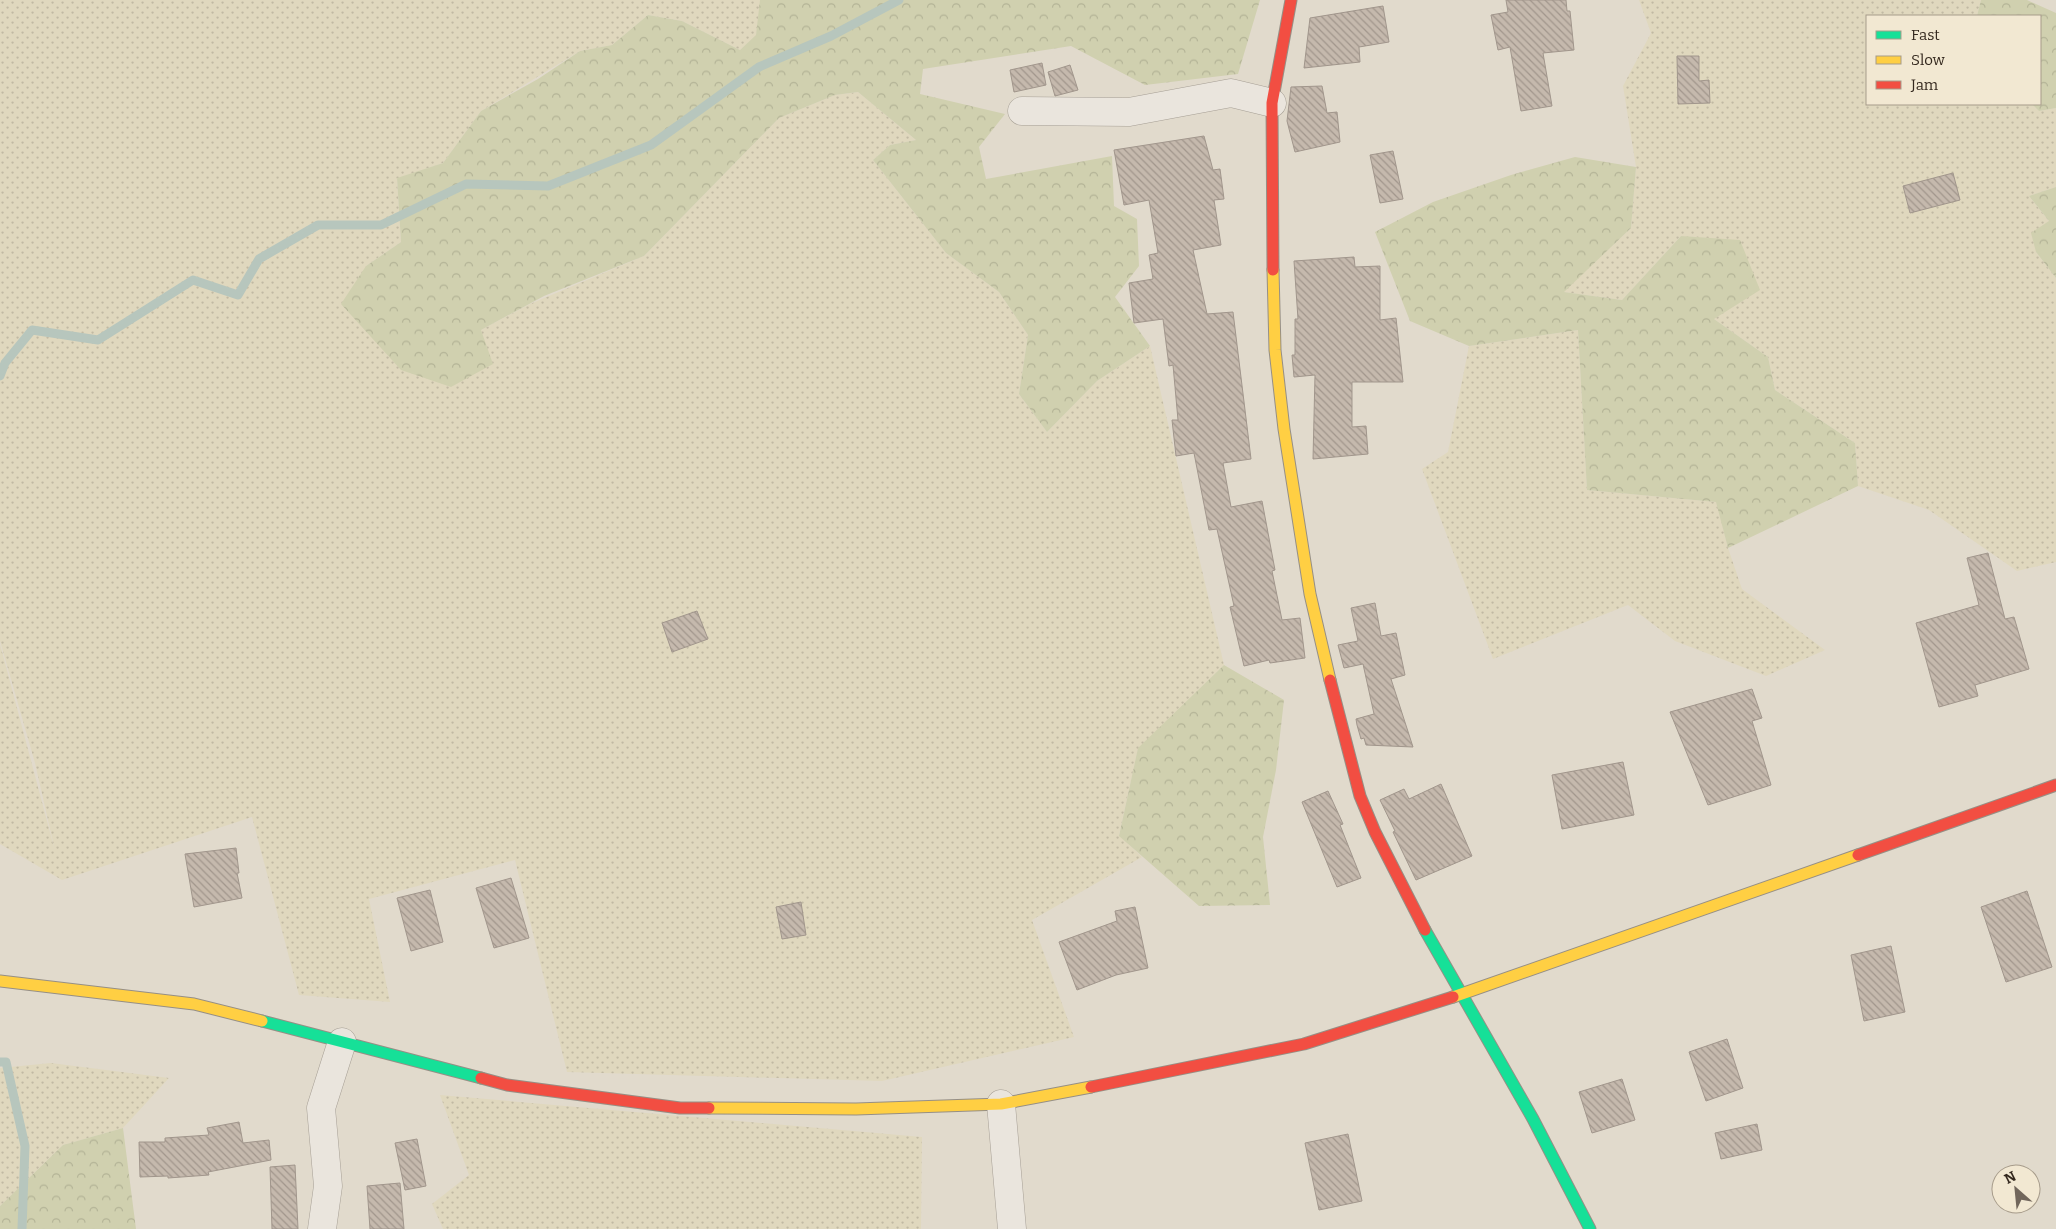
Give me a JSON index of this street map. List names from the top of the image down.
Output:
{
  "legend": ["Fast", "Slow", "Jam"],
  "north": "top left"
}
